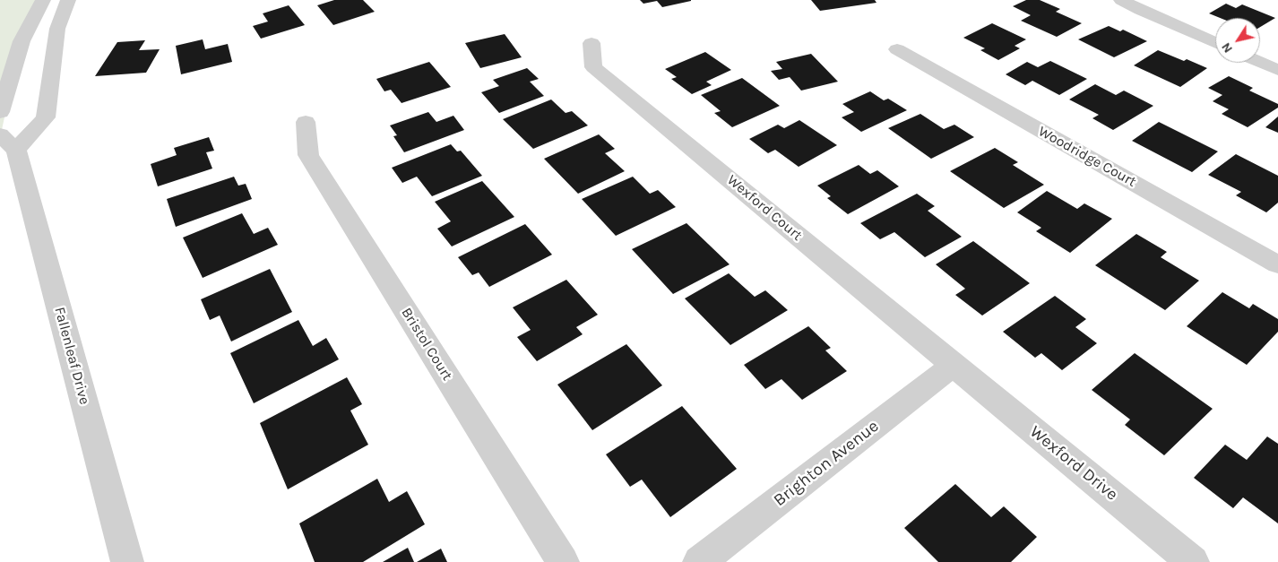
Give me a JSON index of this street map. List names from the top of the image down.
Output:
{
  "streets": {
    "street": [
      "Woodridge Court",
      "Wexford Court",
      "Bristol Court",
      "Fallenleaf Drive",
      "Brighton Avenue",
      "Wexford Drive"
    ]
  },
  "crossings": [
    ["Wexford Court", "Brighton Avenue"],
    ["Wexford Court", "Wexford Drive"],
    ["Brighton Avenue", "Wexford Drive"]
  ],
  "north": "bottom left"
}
